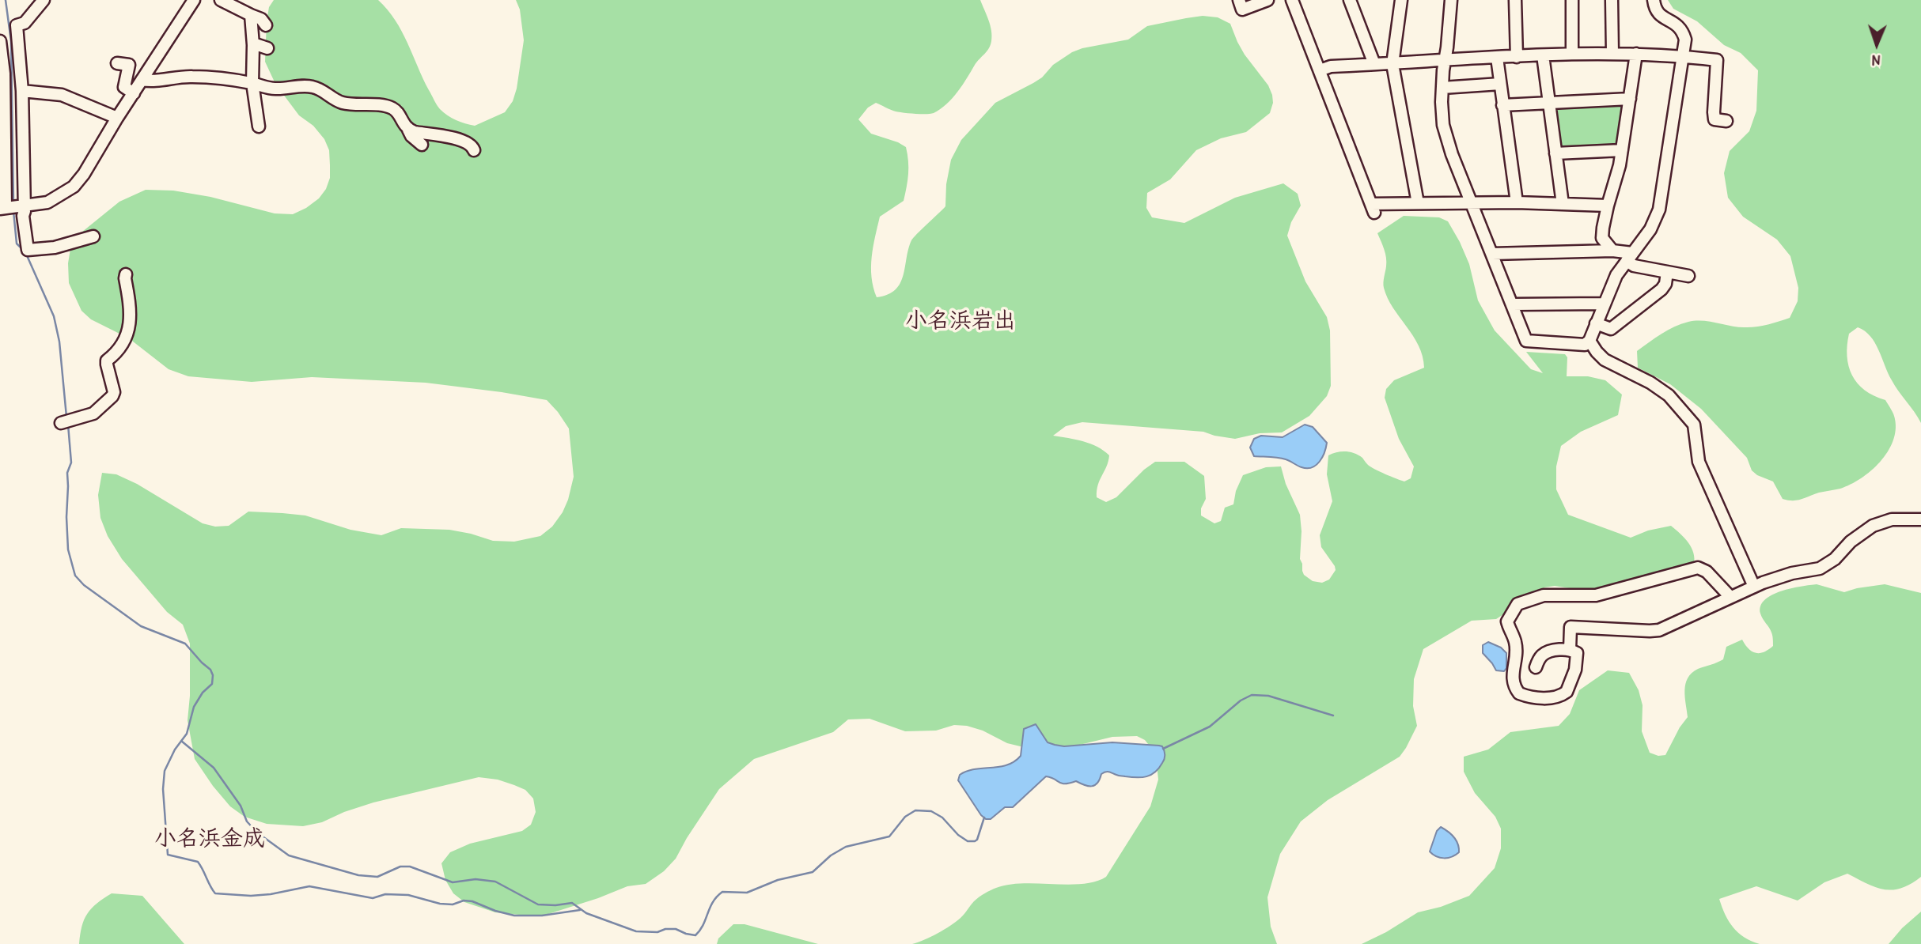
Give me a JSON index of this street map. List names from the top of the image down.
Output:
{
  "districts": ["小名浜岩出", "小名浜金成"],
  "north": "bottom"
}
